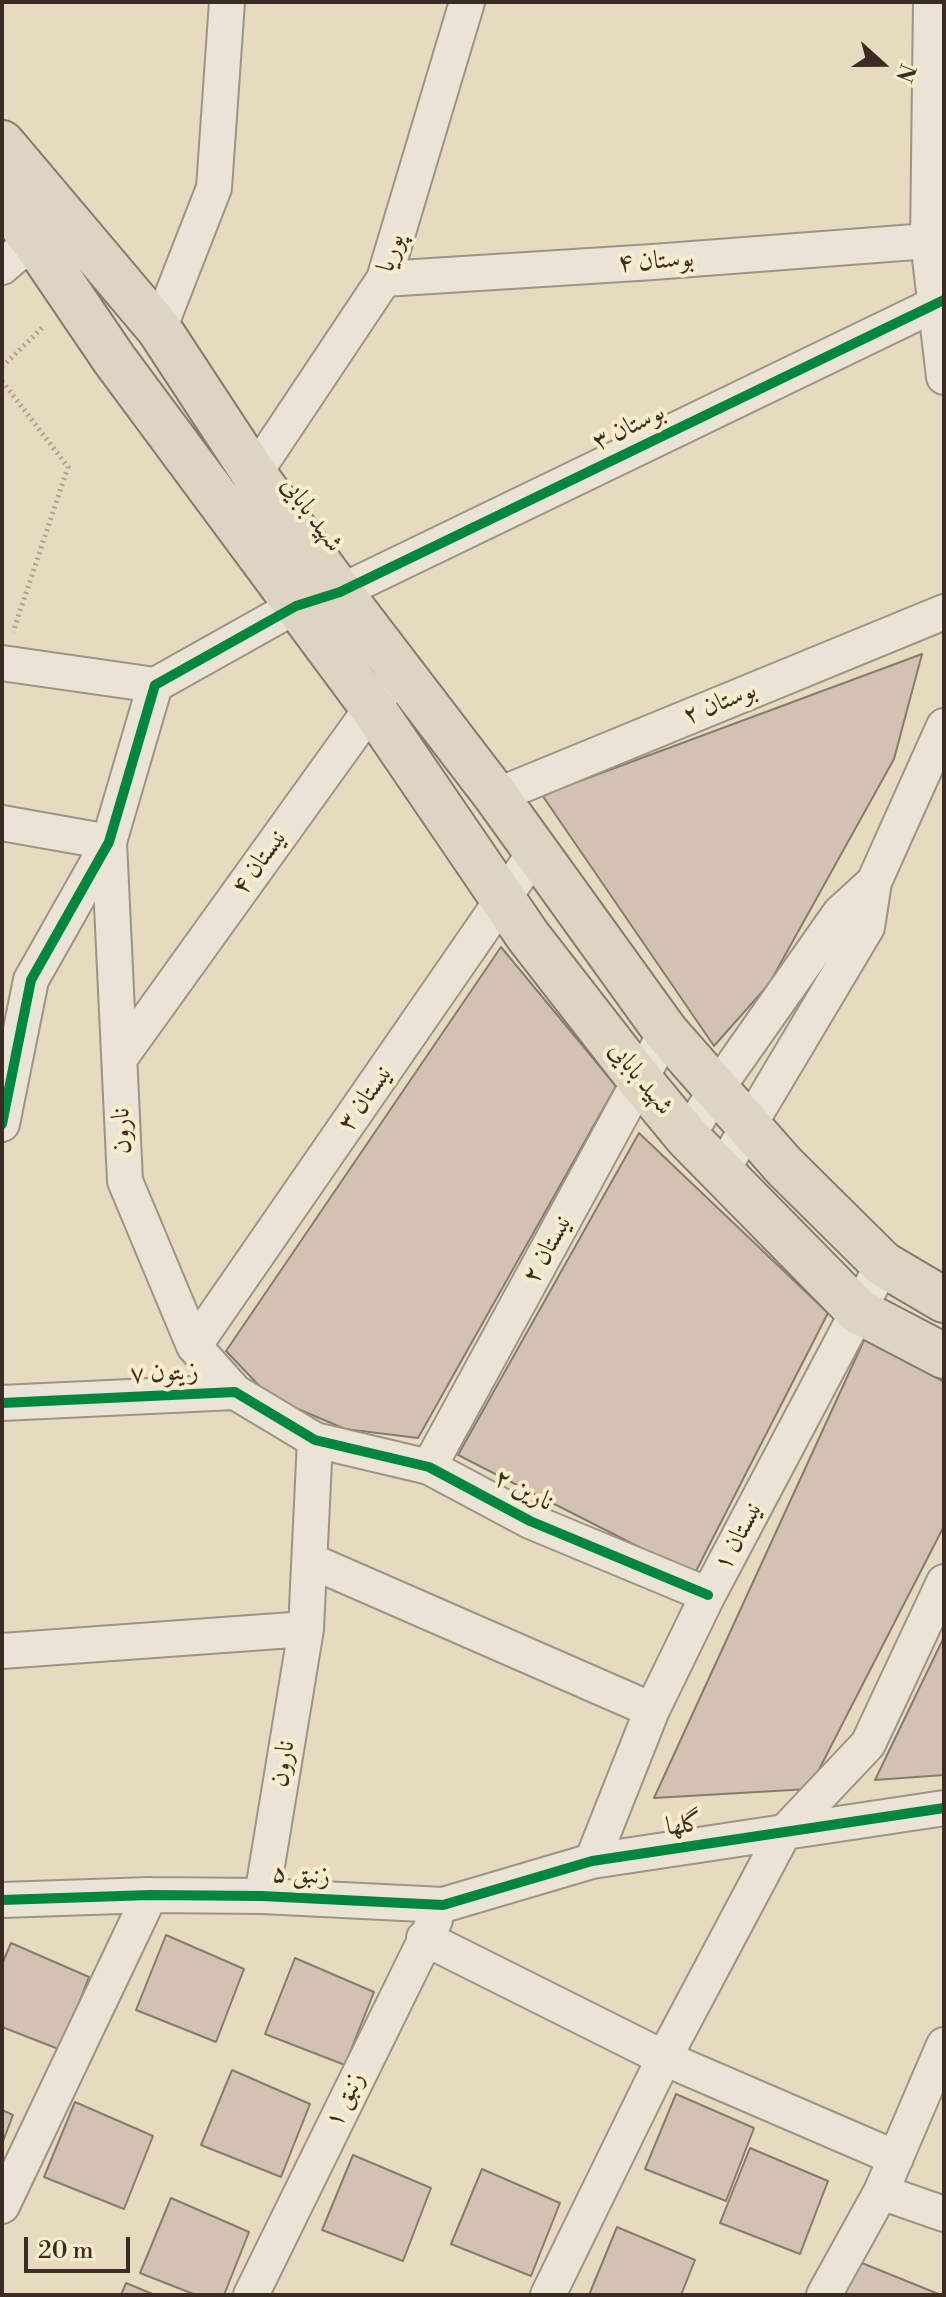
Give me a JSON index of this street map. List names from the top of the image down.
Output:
{
  "streets": {
    "main road": ["شهید بابایی"],
    "street": [
      "پوریا",
      "بوستان ۴",
      "بوستان ۳",
      "بوستان ۲",
      "نیستان ۴",
      "نیستان ۳",
      "نارون",
      "نیستان ۲",
      "زیتون ۷",
      "نارین ۲",
      "نیستان ۱",
      "گلها",
      "زنبق ۵",
      "زنبق ۱"
    ]
  },
  "crossings": [
    ["پوریا", "بوستان ۴"],
    ["پوریا", "شهید بابایی"],
    ["بوستان ۳", "شهید بابایی"],
    ["شهید بابایی", "بوستان ۲"],
    ["شهید بابایی", "نیستان ۴"],
    ["شهید بابایی", "نیستان ۳"],
    ["شهید بابایی", "نیستان ۲"],
    ["شهید بابایی", "نیستان ۱"],
    ["نیستان ۴", "نارون"],
    ["نیستان ۳", "نارون"],
    ["نارون", "زیتون ۷"],
    ["نارون", "نارین ۲"],
    ["نارون", "زنبق ۵"],
    ["نیستان ۲", "نارین ۲"],
    ["زیتون ۷", "نارین ۲"],
    ["نارین ۲", "نیستان ۱"],
    ["نیستان ۱", "گلها"],
    ["نیستان ۱", "زنبق ۵"],
    ["گلها", "زنبق ۵"],
    ["زنبق ۵", "زنبق ۱"]
  ],
  "scale_bar": "20 m",
  "north": "right"
}
